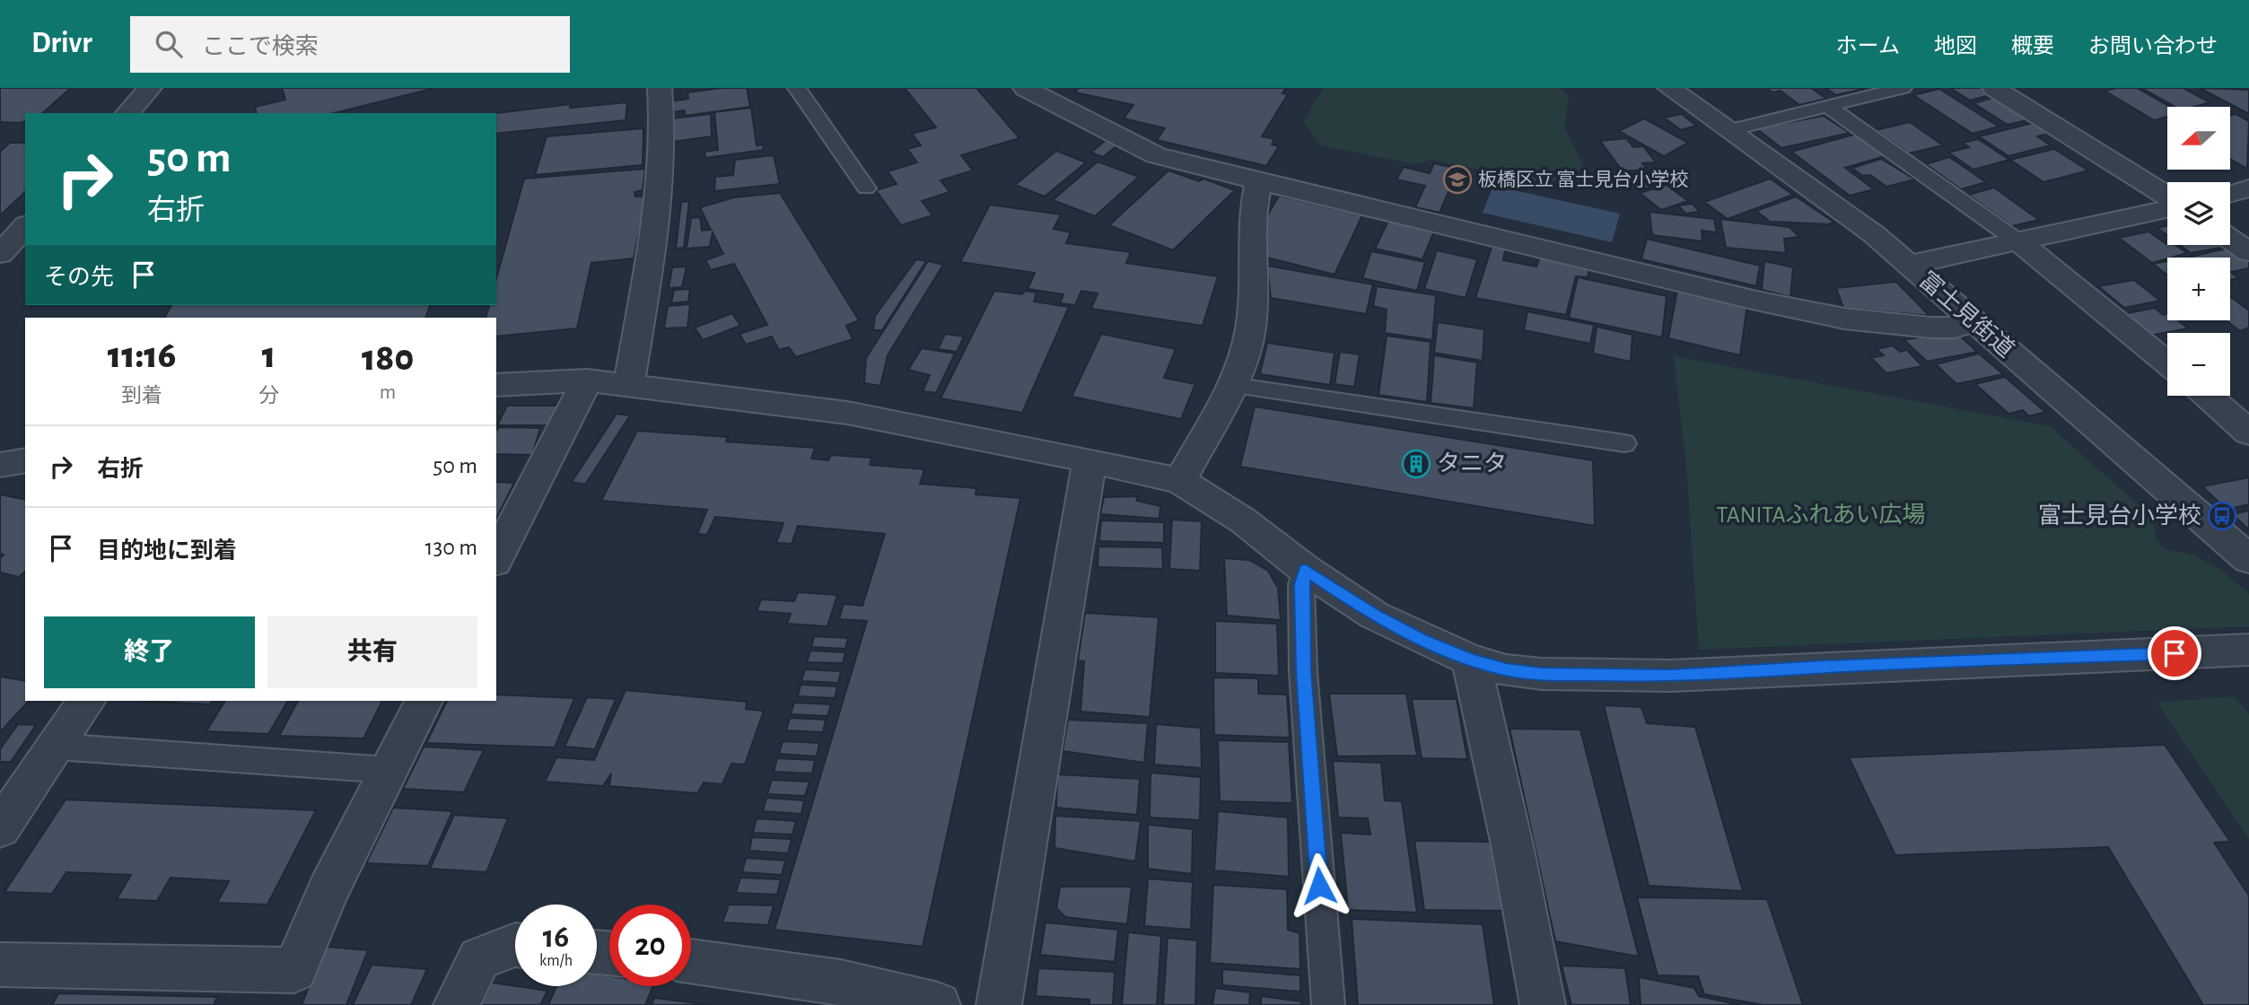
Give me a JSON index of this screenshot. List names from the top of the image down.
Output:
{
  "streets": {
    "street": ["富士見街道"]
  },
  "parks": ["TANITAふれあい広場"],
  "places": {
    "school or university": ["板橋区立 富士見台小学校"],
    "building": ["タニタ"],
    "bus stop": ["富士見台小学校"]
  },
  "north": "left",
  "page": {
    "header": "Drivr",
    "search": "ここで検索",
    "nav": [
      "ホーム",
      "地図",
      "概要",
      "お問い合わせ"
    ],
    "map_buttons": ["+", "−"],
    "turn": ["50 m", "右折"],
    "then": "その先",
    "eta": [
      "11:16",
      "到着",
      "1",
      "分",
      "180",
      "m"
    ],
    "list": [
      {
        "name": "右折",
        "value": "50 m"
      },
      {
        "name": "目的地に到着",
        "value": "130 m"
      }
    ],
    "buttons": ["終了", "共有"],
    "speed": "16 km/h",
    "limit": "20"
  }
}
